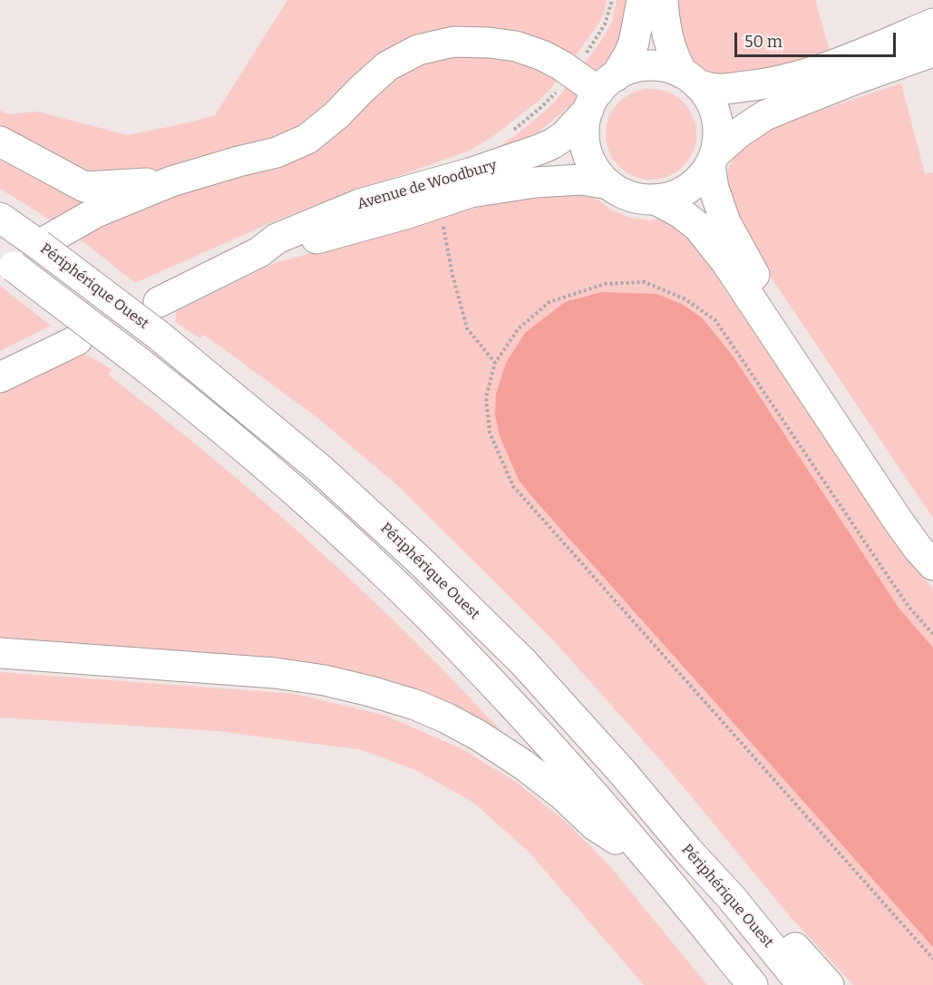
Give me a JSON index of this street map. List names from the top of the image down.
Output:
{
  "streets": {
    "main road": ["Avenue de Woodbury", "Périphérique Ouest"]
  },
  "scale_bar": "50 m"
}
